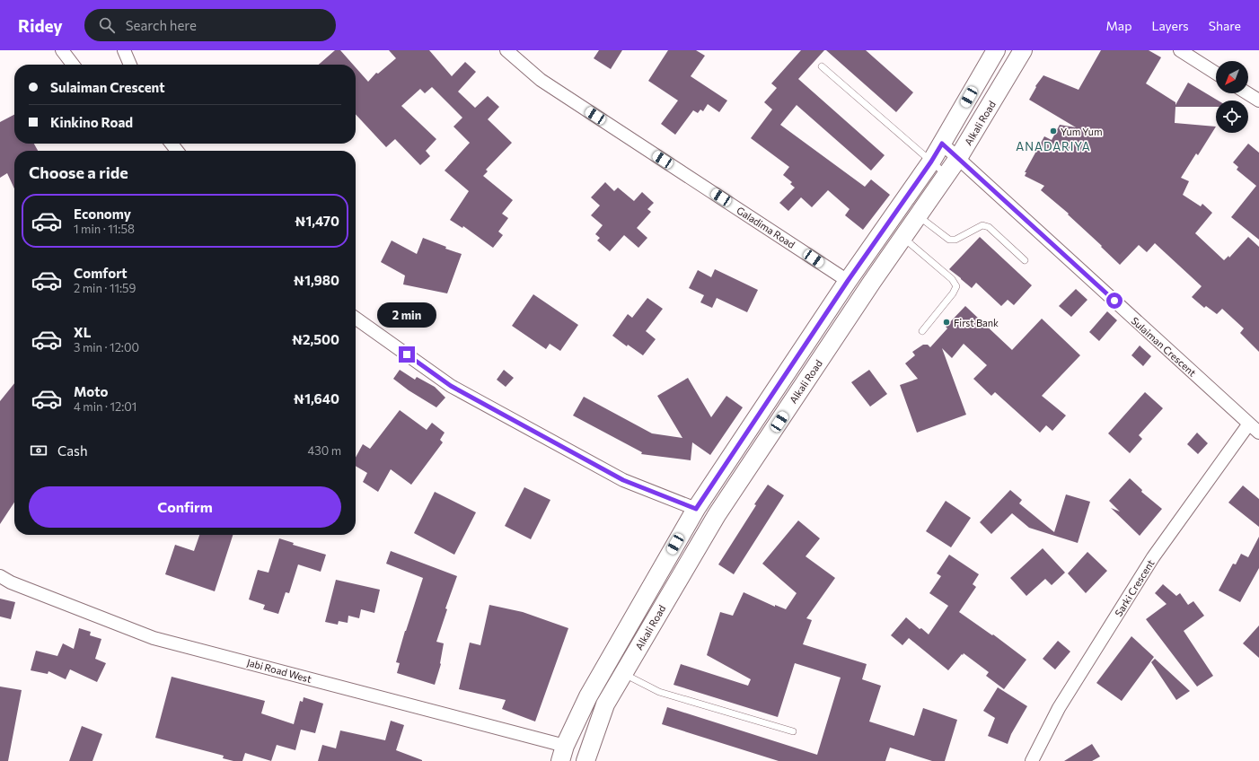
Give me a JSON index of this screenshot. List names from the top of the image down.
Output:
{
  "streets": {
    "main road": ["Alkali Road"],
    "street": [
      "Galadima Road",
      "Sulaiman Crescent",
      "Sarki Crescent",
      "Jabi Road West"
    ]
  },
  "crossings": [
    ["Alkali Road", "Galadima Road"],
    ["Alkali Road", "Sulaiman Crescent"],
    ["Alkali Road", "Jabi Road West"],
    ["Sulaiman Crescent", "Sarki Crescent"]
  ],
  "districts": ["ANADARIYA"],
  "places": ["Yum Yum", "First Bank"],
  "north": "bottom left",
  "page": {
    "header": "Ridey",
    "search": "Search here",
    "nav": ["Map", "Layers", "Share"],
    "banner": ["Sulaiman Crescent", "Kinkino Road"],
    "heading": "Choose a ride",
    "list": [
      {
        "name": "Economy",
        "note": "1 min · 11:58",
        "value": "₦1,470"
      },
      {
        "name": "Comfort",
        "note": "2 min · 11:59",
        "value": "₦1,980"
      },
      {
        "name": "XL",
        "note": "3 min · 12:00",
        "value": "₦2,500"
      },
      {
        "name": "Moto",
        "note": "4 min · 12:01",
        "value": "₦1,640"
      }
    ],
    "bubble": "2 min",
    "pay": ["Cash", "430 m"],
    "buttons": "Confirm"
  }
}
